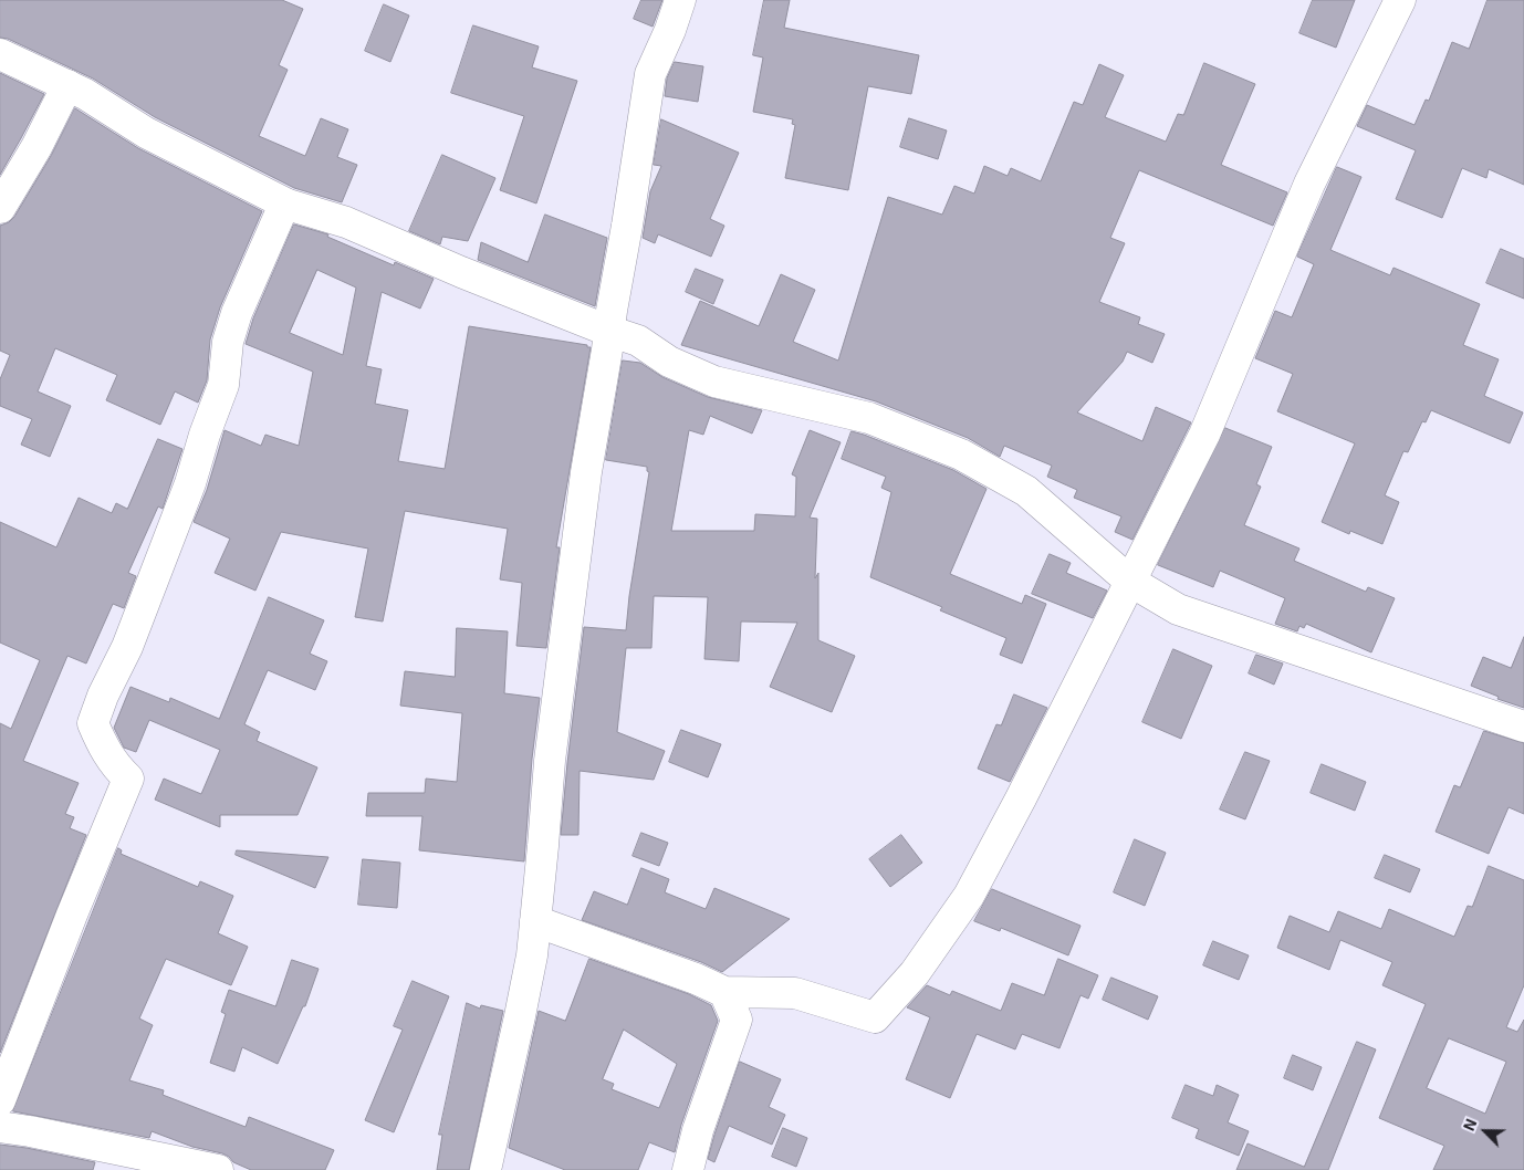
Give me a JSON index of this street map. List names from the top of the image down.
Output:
{
  "north": "top left"
}
